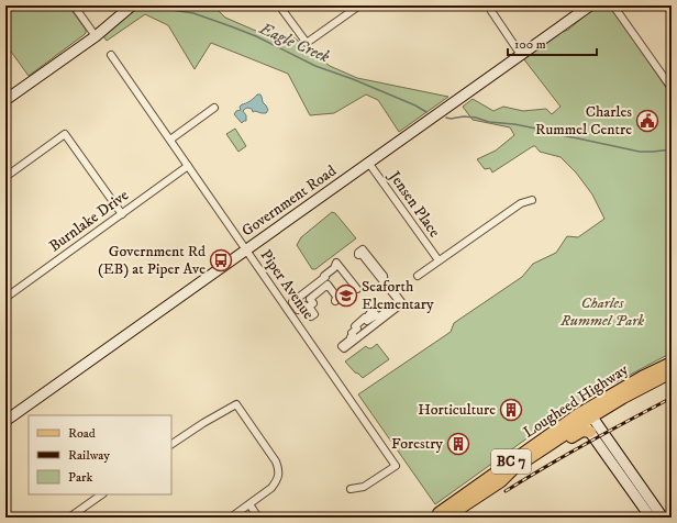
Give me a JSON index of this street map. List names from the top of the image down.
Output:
{
  "streets": {
    "main road": ["Lougheed Highway", "BC 7"],
    "street": [
      "Government Road",
      "Jensen Place",
      "Burnlake Drive",
      "Piper Avenue"
    ]
  },
  "crossings": [
    ["Government Road", "Jensen Place"],
    ["Government Road", "Piper Avenue"],
    ["Burnlake Drive", "Piper Avenue"]
  ],
  "water": ["Eagle Creek"],
  "parks": ["Charles Rummel Park"],
  "places": {
    "public building": ["Charles Rummel Centre"],
    "bus stop": ["Government Rd (EB) at Piper Ave"],
    "school or university": ["Seaforth Elementary"],
    "building": ["Horticulture", "Forestry"]
  },
  "legend": ["Road", "Railway", "Park"],
  "scale_bar": "100 m"
}
